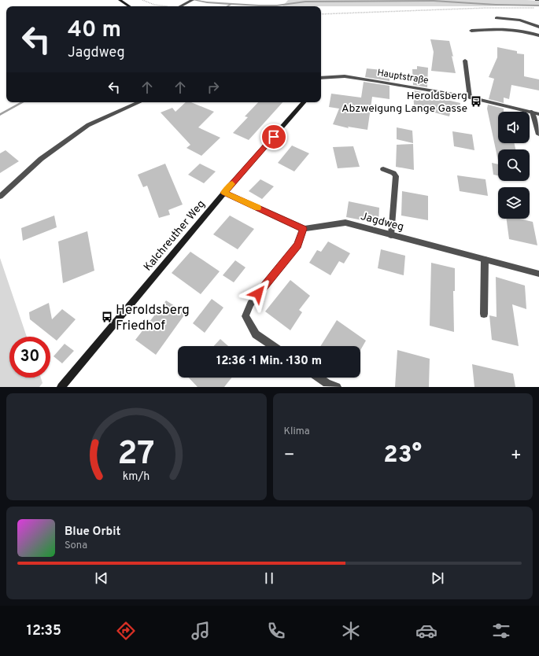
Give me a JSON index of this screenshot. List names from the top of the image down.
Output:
{
  "streets": {
    "main road": ["Kalchreuther Weg"],
    "street": ["Hauptstraße", "Jagdweg"]
  },
  "places": {
    "bus stop": ["Heroldsberg Abzweigung Lange Gasse", "Heroldsberg Friedhof"]
  },
  "page": {
    "turn": ["40 m", "Jagdweg"],
    "limit": "30",
    "trip": "12:36 · 1 Min. · 130 m",
    "tile": "Klima",
    "heat": ["−", "23°", "+"],
    "song": ["Blue Orbit", "Sona"],
    "tabs": "12:35",
    "gauge": ["27", "km/h"]
  }
}
